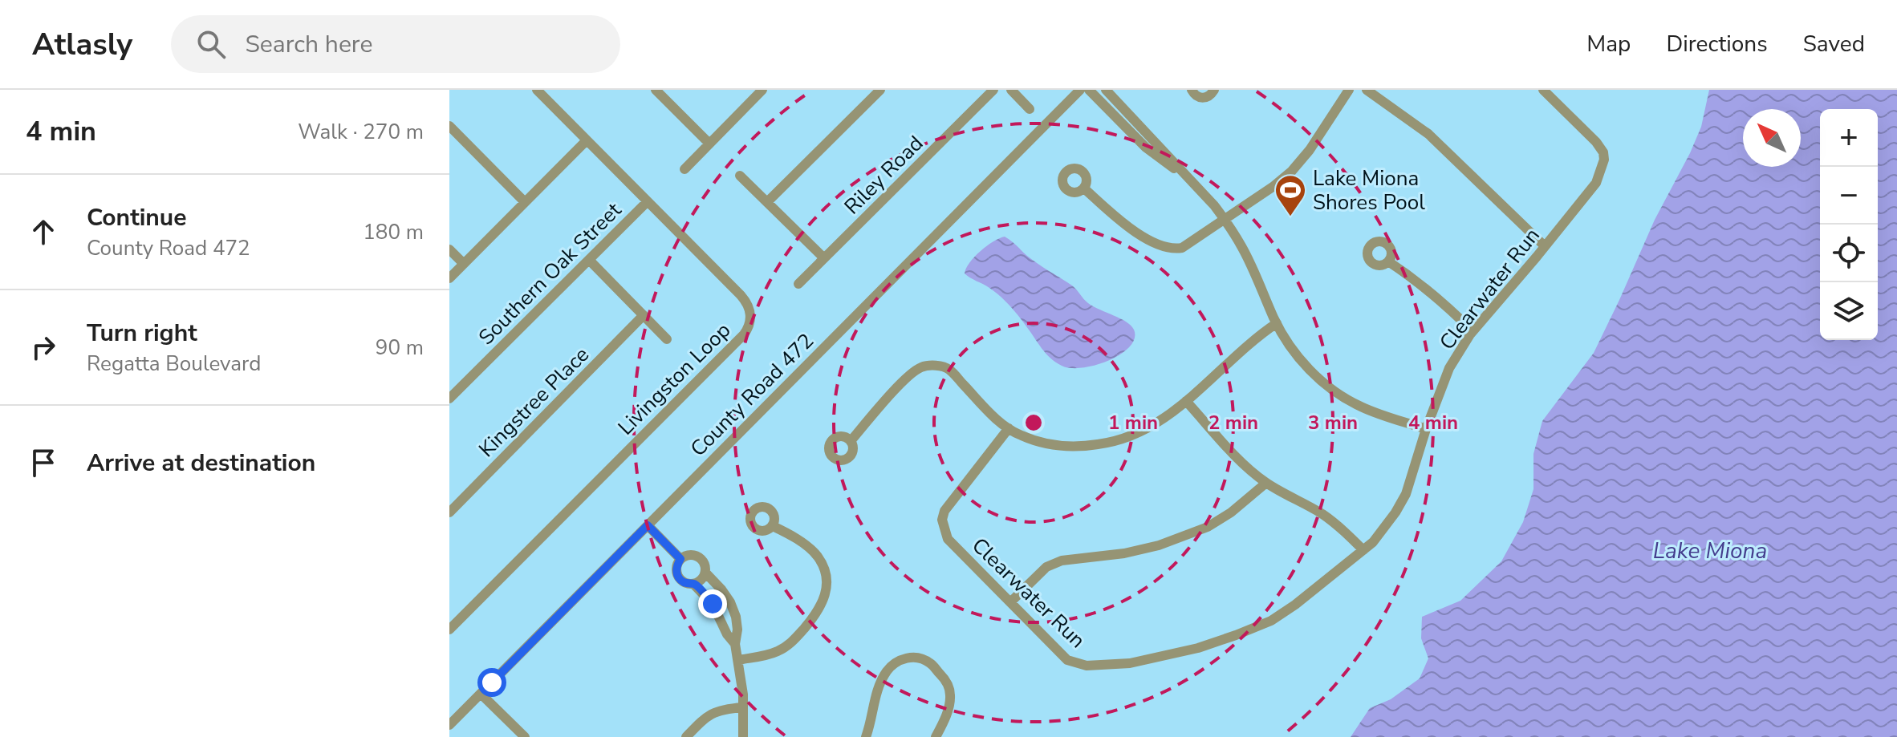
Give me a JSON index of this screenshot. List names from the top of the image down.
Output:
{
  "streets": {
    "street": [
      "Riley Road",
      "Southern Oak Street",
      "Clearwater Run",
      "Livingston Loop",
      "County Road 472",
      "Kingstree Place"
    ]
  },
  "crossings": [
    ["Southern Oak Street", "Livingston Loop"]
  ],
  "water": ["Lake Miona"],
  "places": {
    "sports": ["Lake Miona Shores Pool"]
  },
  "north": "top left",
  "page": {
    "header": "Atlasly",
    "search": "Search here",
    "nav": ["Map", "Directions", "Saved"],
    "heading": ["4 min", "Walk · 270 m"],
    "map_buttons": ["+", "−"],
    "list": [
      ["Continue", "County Road 472", "180 m"],
      ["Turn right", "Regatta Boulevard", "90 m"],
      "Arrive at destination"
    ]
  },
  "rings": [
    "1 min",
    "2 min",
    "3 min",
    "4 min"
  ]
}
